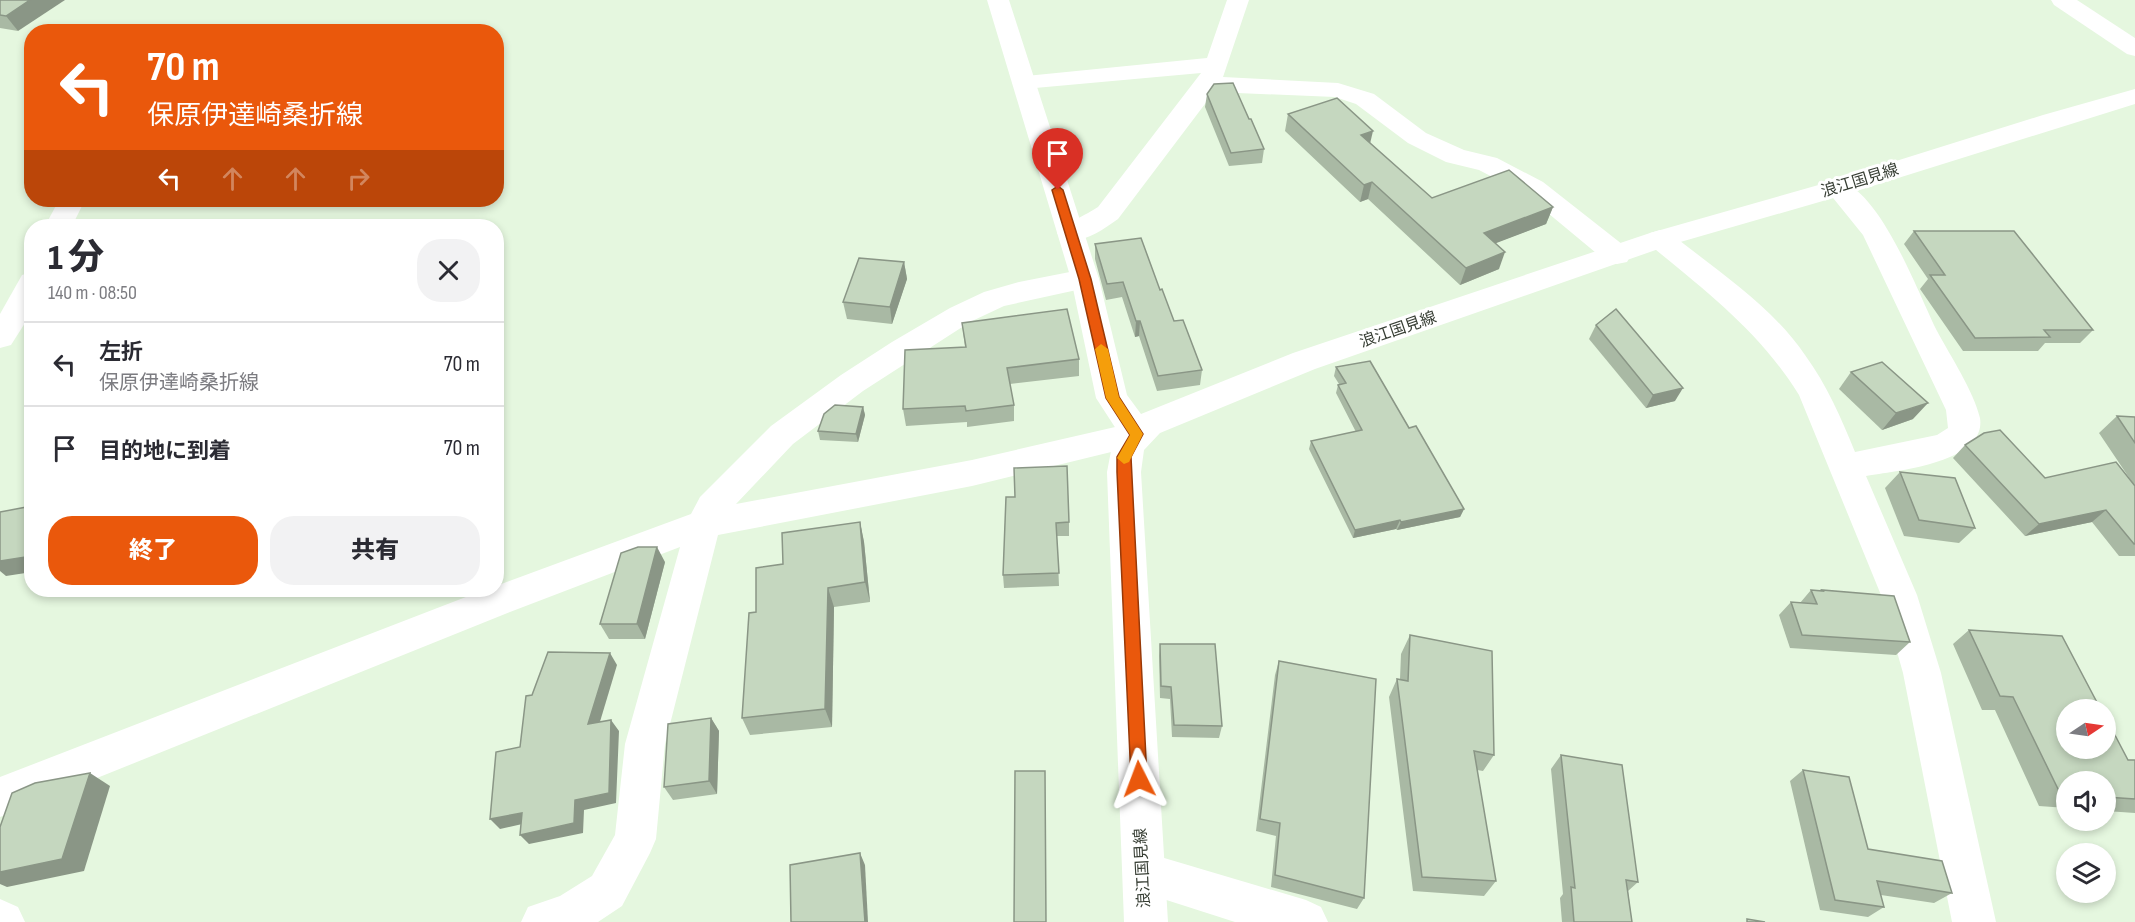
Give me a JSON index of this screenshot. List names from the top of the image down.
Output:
{
  "streets": {
    "street": ["浪江国見線"]
  },
  "north": "right",
  "page": {
    "turn": ["70 m", "保原伊達崎桑折線"],
    "heading": ["1 分", "140 m · 08:50"],
    "list": [
      {
        "name": "左折",
        "note": "保原伊達崎桑折線",
        "value": "70 m"
      },
      {
        "name": "目的地に到着",
        "value": "70 m"
      }
    ],
    "buttons": ["終了", "共有"]
  }
}
